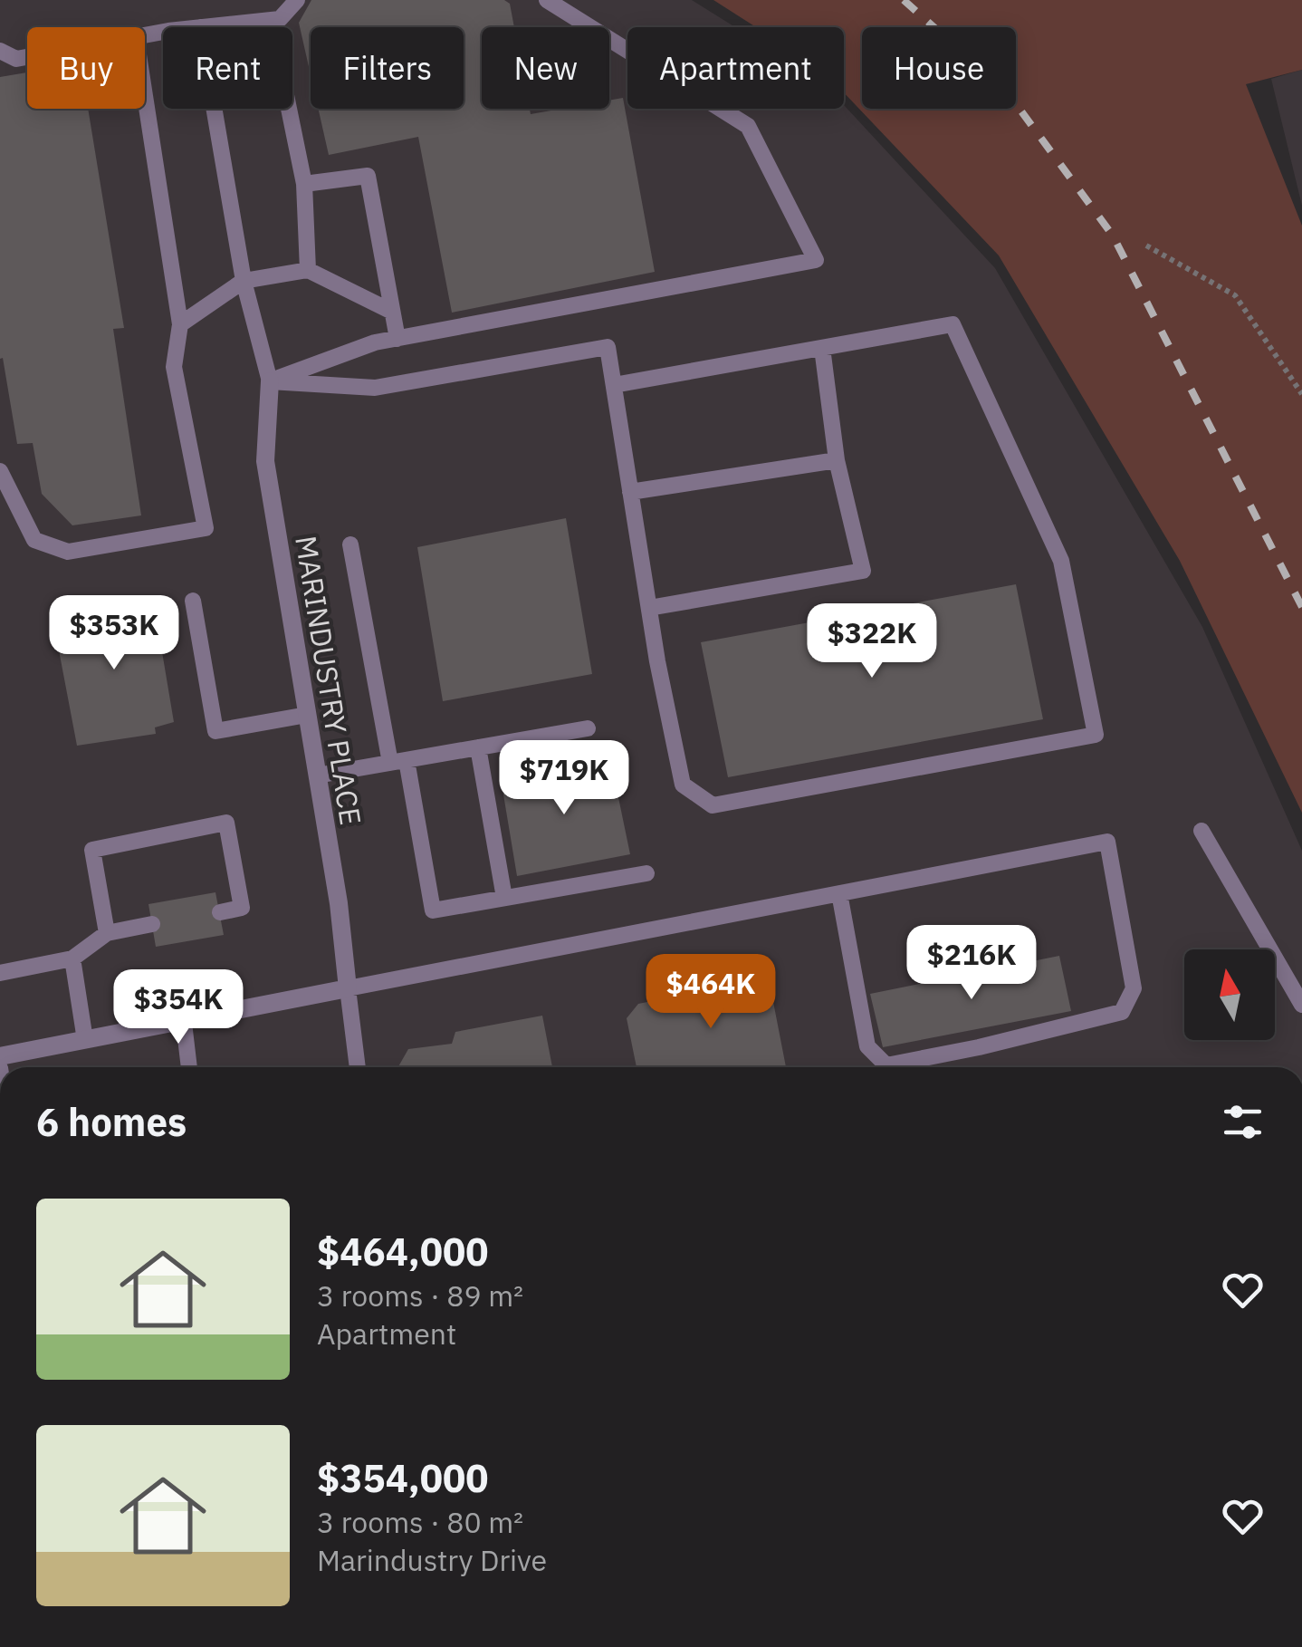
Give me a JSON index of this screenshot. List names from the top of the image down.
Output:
{
  "streets": {
    "street": ["MARINDUSTRY PLACE"]
  },
  "north": "top",
  "page": {
    "chip": [
      "Buy",
      "Rent",
      "Filters",
      "New",
      "Apartment",
      "House"
    ],
    "price": [
      "$353K",
      "$322K",
      "$719K",
      "$216K",
      "$464K",
      "$354K"
    ],
    "heading": "6 homes",
    "list": [
      {
        "name": "$464,000",
        "note": "3 rooms · 89 m² · Apartment"
      },
      {
        "name": "$354,000",
        "note": "3 rooms · 80 m² · Marindustry Drive"
      }
    ]
  }
}
